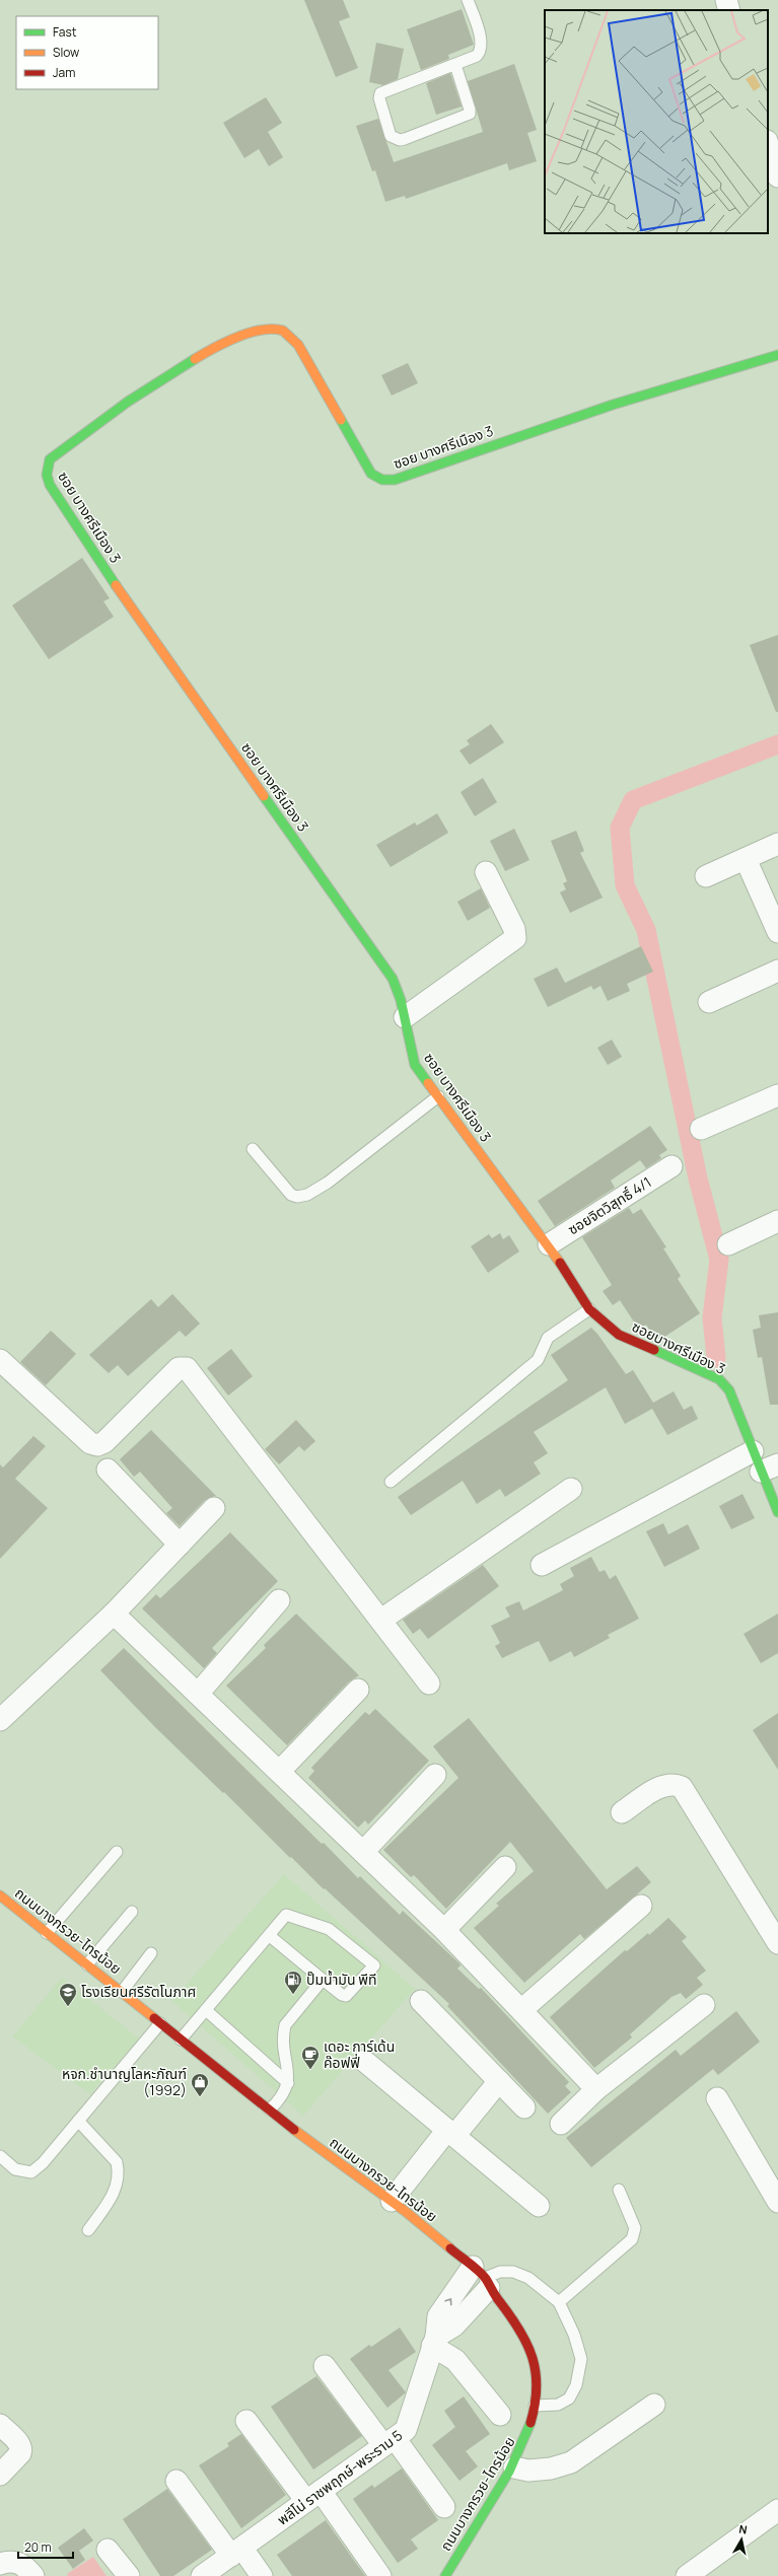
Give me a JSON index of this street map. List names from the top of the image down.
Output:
{
  "streets": {
    "street": [
      "ซอย บางศรีเมือง 3",
      "ซอยจิตวิสุทธิ์ 4/1",
      "ซอยบางศรีเมือง 3",
      "ถนนบางกรวย-ไทรน้อย",
      "พลีโน่ ราชพฤกษ์-พระราม 5"
    ]
  },
  "crossings": [
    ["ซอย บางศรีเมือง 3", "ซอยจิตวิสุทธิ์ 4/1"],
    ["ซอย บางศรีเมือง 3", "ซอยบางศรีเมือง 3"],
    ["ถนนบางกรวย-ไทรน้อย", "พลีโน่ ราชพฤกษ์-พระราม 5"]
  ],
  "places": {
    "fuel station": ["ปั๊มน้ำมัน พีที"],
    "school or university": ["โรงเรียนศรีรัตโนภาศ"],
    "cafe": ["เดอะ การ์เด้น ค๊อฟฟี่"],
    "shop": ["หจก.ชำนาญโลหะภัณฑ์ (1992)"]
  },
  "legend": ["Fast", "Slow", "Jam"],
  "scale_bar": "20 m",
  "north": "top"
}
